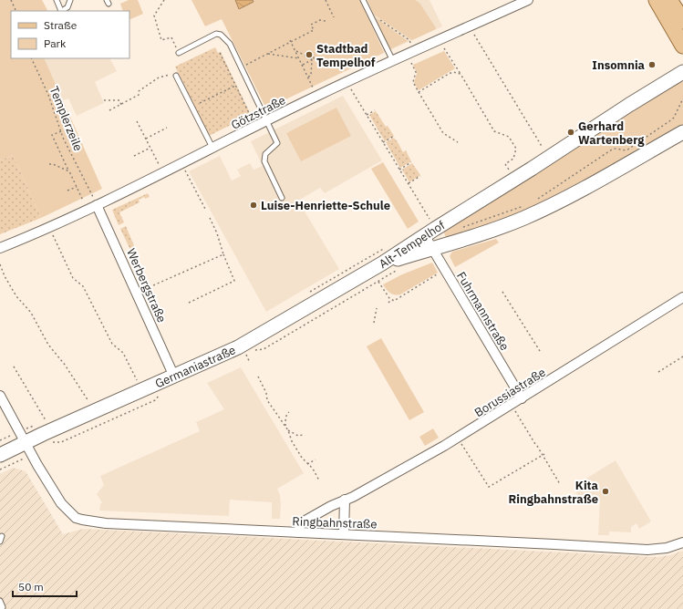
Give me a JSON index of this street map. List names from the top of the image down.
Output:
{
  "streets": {
    "street": [
      "Götzstraße",
      "Alt-Tempelhof",
      "Werbergstraße",
      "Fuhrmannstraße",
      "Germaniastraße",
      "Borussiastraße",
      "Ringbahnstraße"
    ],
    "path": ["Templerzeile"]
  },
  "crossings": [
    ["Götzstraße", "Templerzeile"],
    ["Götzstraße", "Werbergstraße"],
    ["Templerzeile", "Werbergstraße"],
    ["Alt-Tempelhof", "Fuhrmannstraße"],
    ["Alt-Tempelhof", "Germaniastraße"],
    ["Werbergstraße", "Germaniastraße"],
    ["Fuhrmannstraße", "Borussiastraße"],
    ["Germaniastraße", "Ringbahnstraße"],
    ["Borussiastraße", "Ringbahnstraße"]
  ],
  "places": [
    "Stadtbad Tempelhof",
    "Insomnia",
    "Gerhard Wartenberg",
    "Luise-Henriette-Schule",
    "Kita Ringbahnstraße"
  ],
  "legend": ["Straße", "Park"],
  "scale_bar": "50 m"
}
